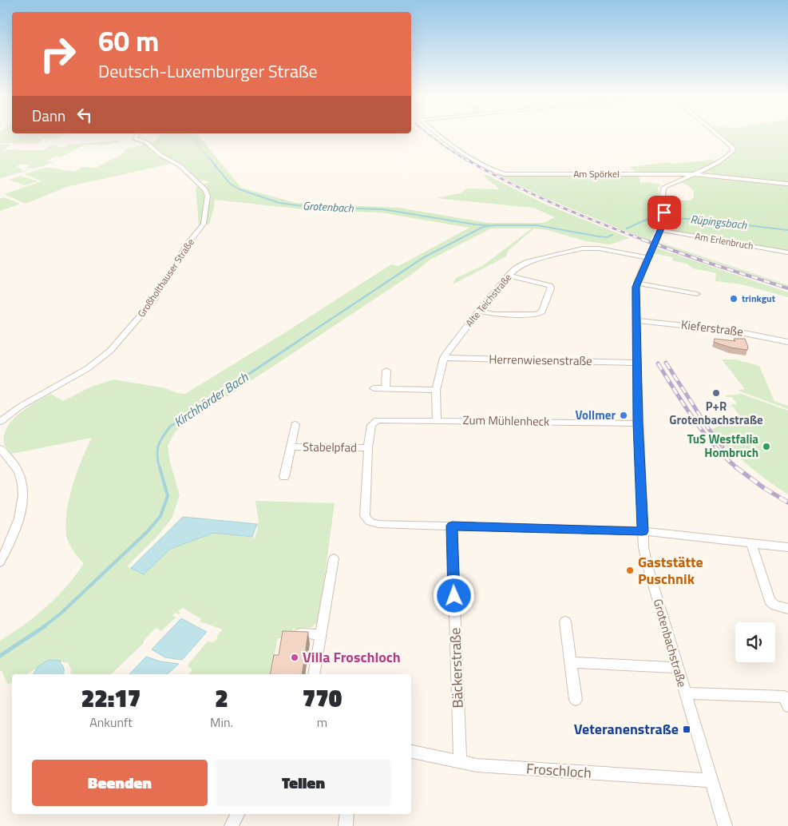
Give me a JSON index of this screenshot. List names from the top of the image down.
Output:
{
  "streets": {
    "street": [
      "Am Spörkel",
      "Am Erlenbruch",
      "Großholthauser Straße",
      "Alte Teichstraße",
      "Kieferstraße",
      "Herrenwiesenstraße",
      "Zum Mühlenheck",
      "Stabelpfad",
      "Grotenbachstraße",
      "Bäckerstraße",
      "Froschloch"
    ]
  },
  "crossings": [
    ["Am Spörkel", "Grotenbachstraße"],
    ["Am Erlenbruch", "Grotenbachstraße"],
    ["Alte Teichstraße", "Herrenwiesenstraße"],
    ["Alte Teichstraße", "Zum Mühlenheck"],
    ["Alte Teichstraße", "Grotenbachstraße"],
    ["Kieferstraße", "Grotenbachstraße"],
    ["Herrenwiesenstraße", "Grotenbachstraße"],
    ["Zum Mühlenheck", "Stabelpfad"],
    ["Zum Mühlenheck", "Grotenbachstraße"],
    ["Grotenbachstraße", "Froschloch"],
    ["Bäckerstraße", "Froschloch"]
  ],
  "water": ["Grotenbach", "Rüpingsbach", "Kirchhörder Bach"],
  "places": {
    "other": [
      "trinkgut",
      "P+R Grotenbachstraße",
      "Vollmer",
      "TuS Westfalia Hombruch",
      "Gaststätte Puschnik",
      "Villa Froschloch"
    ],
    "transit": ["Veteranenstraße"]
  },
  "page": {
    "turn": ["60 m", "Deutsch-Luxemburger Straße"],
    "then": "Dann",
    "eta": [
      "22:17",
      "Ankunft",
      "2",
      "Min.",
      "770",
      "m"
    ],
    "buttons": ["Beenden", "Teilen"]
  }
}
